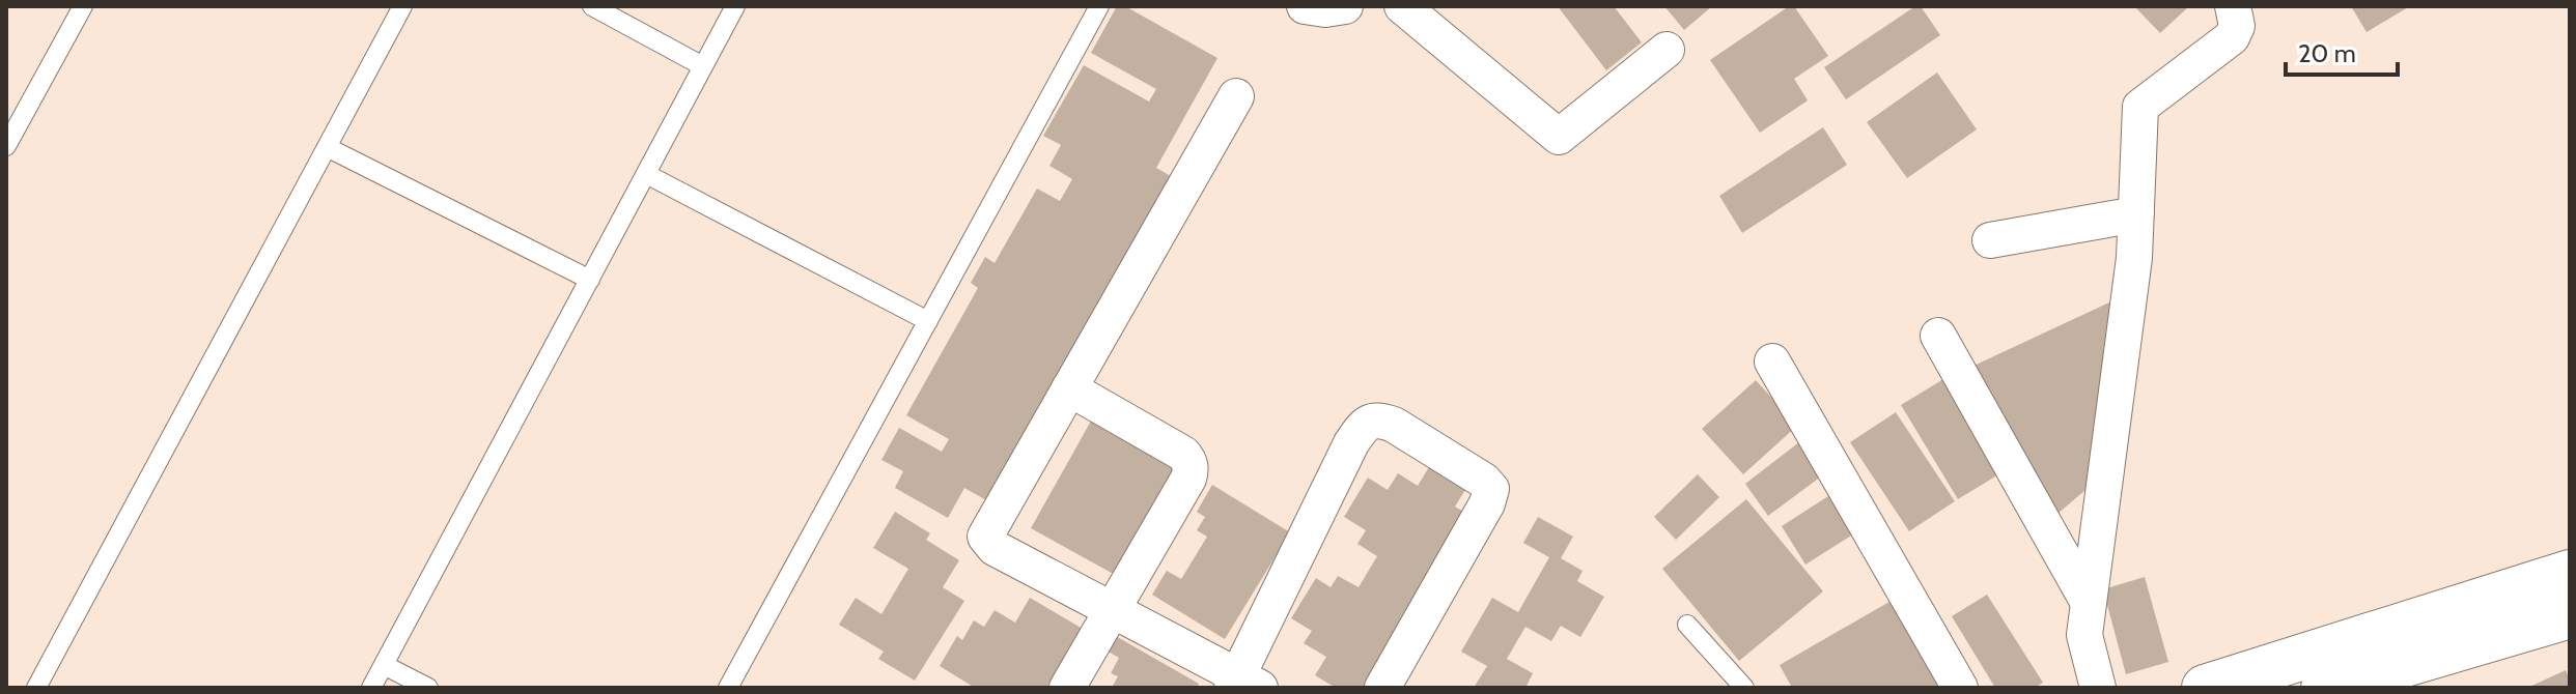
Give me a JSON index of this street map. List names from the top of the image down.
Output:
{
  "scale_bar": "20 m"
}
